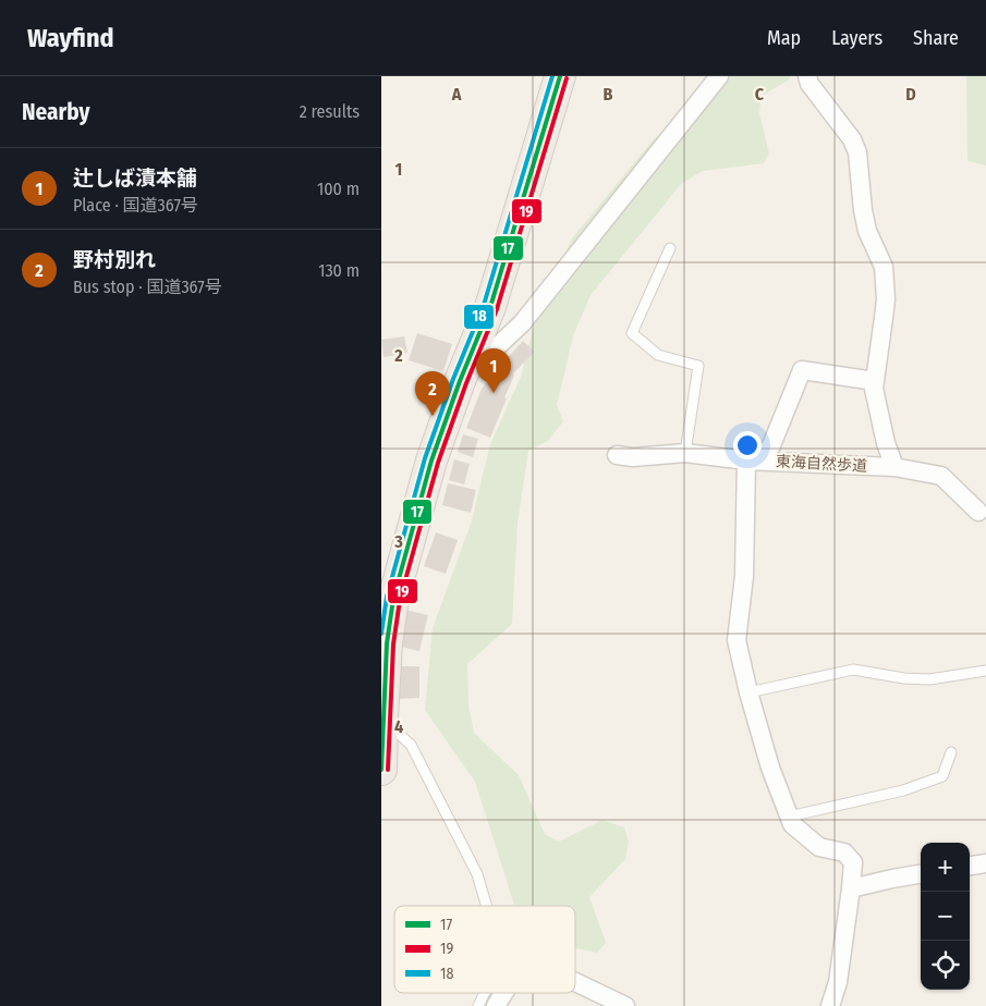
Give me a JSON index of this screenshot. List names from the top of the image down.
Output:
{
  "streets": {
    "street": ["東海自然歩道"]
  },
  "lines": ["transit line 17", "transit line 18", "transit line 19"],
  "legend": ["17", "19", "18"],
  "page": {
    "header": "Wayfind",
    "nav": ["Map", "Layers", "Share"],
    "heading": ["Nearby", "2 results"],
    "list": [
      {
        "mark": "1",
        "name": "辻しば漬本舗",
        "note": "Place · 国道367号",
        "value": "100 m"
      },
      {
        "mark": "2",
        "name": "野村別れ",
        "note": "Bus stop · 国道367号",
        "value": "130 m"
      }
    ],
    "pins": ["1", "2"],
    "map_buttons": ["+", "−"]
  },
  "grid": {
    "columns": [
      "A",
      "B",
      "C",
      "D"
    ],
    "rows": [
      "1",
      "2",
      "3",
      "4"
    ]
  }
}
